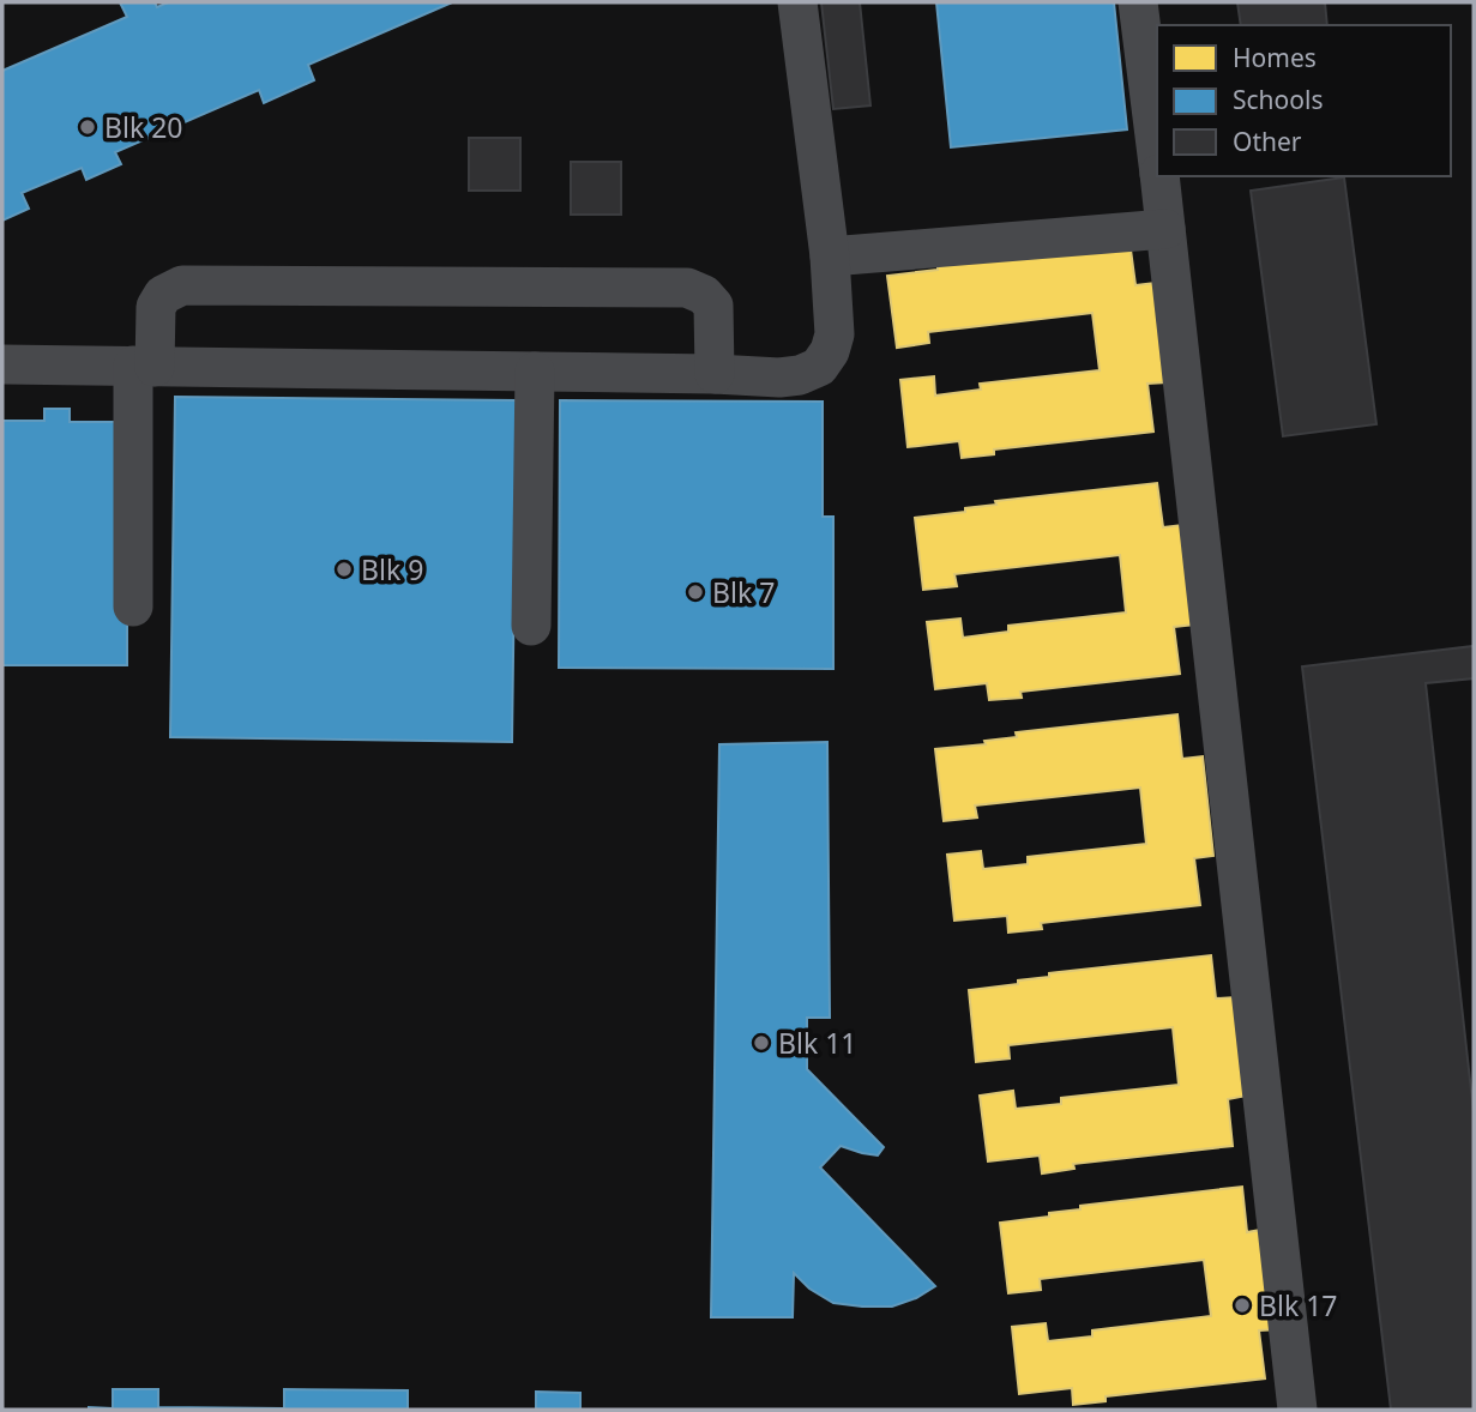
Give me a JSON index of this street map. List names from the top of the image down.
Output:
{
  "places": [
    "Blk 20",
    "Blk 9",
    "Blk 7",
    "Blk 11",
    "Blk 17"
  ],
  "legend": ["Homes", "Schools", "Other"]
}
